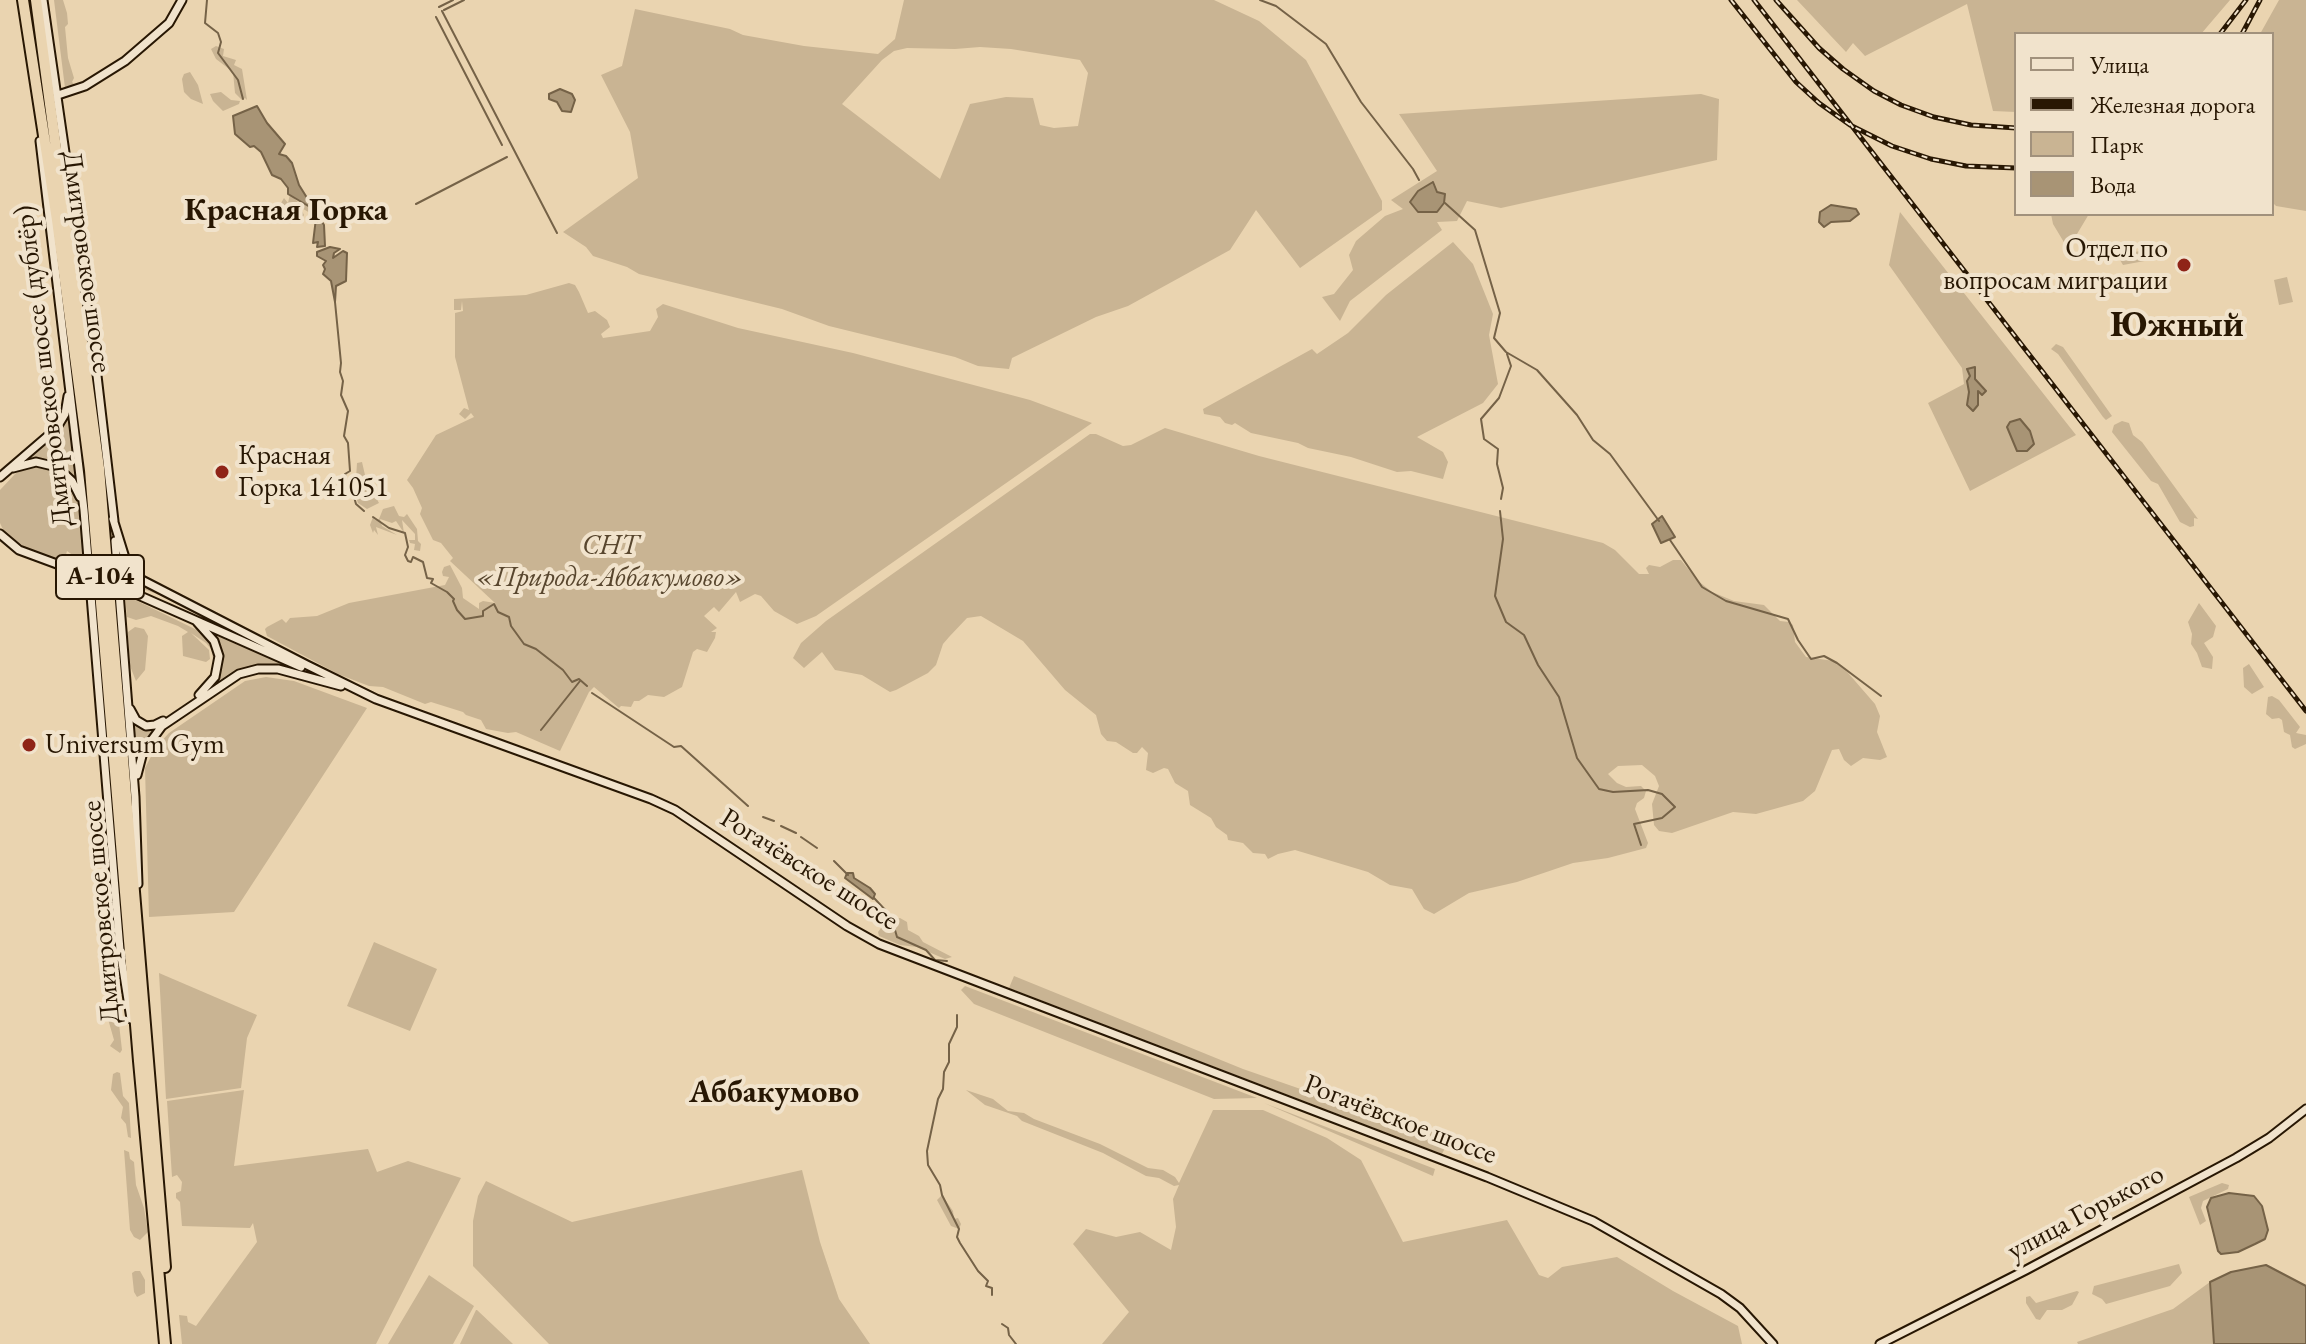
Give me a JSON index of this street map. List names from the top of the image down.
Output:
{
  "streets": {
    "highway": ["Дмитровское шоссе", "А-104"],
    "main road": ["Дмитровское шоссе (дублёр)", "Рогачёвское шоссе", "улица Горького"]
  },
  "crossings": [
    ["Дмитровское шоссе", "Дмитровское шоссе (дублёр)"],
    ["Дмитровское шоссе (дублёр)", "Рогачёвское шоссе"]
  ],
  "districts": ["Красная Горка", "Южный", "Аббакумово"],
  "parks": ["СНТ «Природа-Аббакумово»"],
  "places": ["Отдел по вопросам миграции", "Красная Горка 141051", "Universum Gym"],
  "legend": [
    "Улица",
    "Железная дорога",
    "Парк",
    "Вода"
  ]
}
